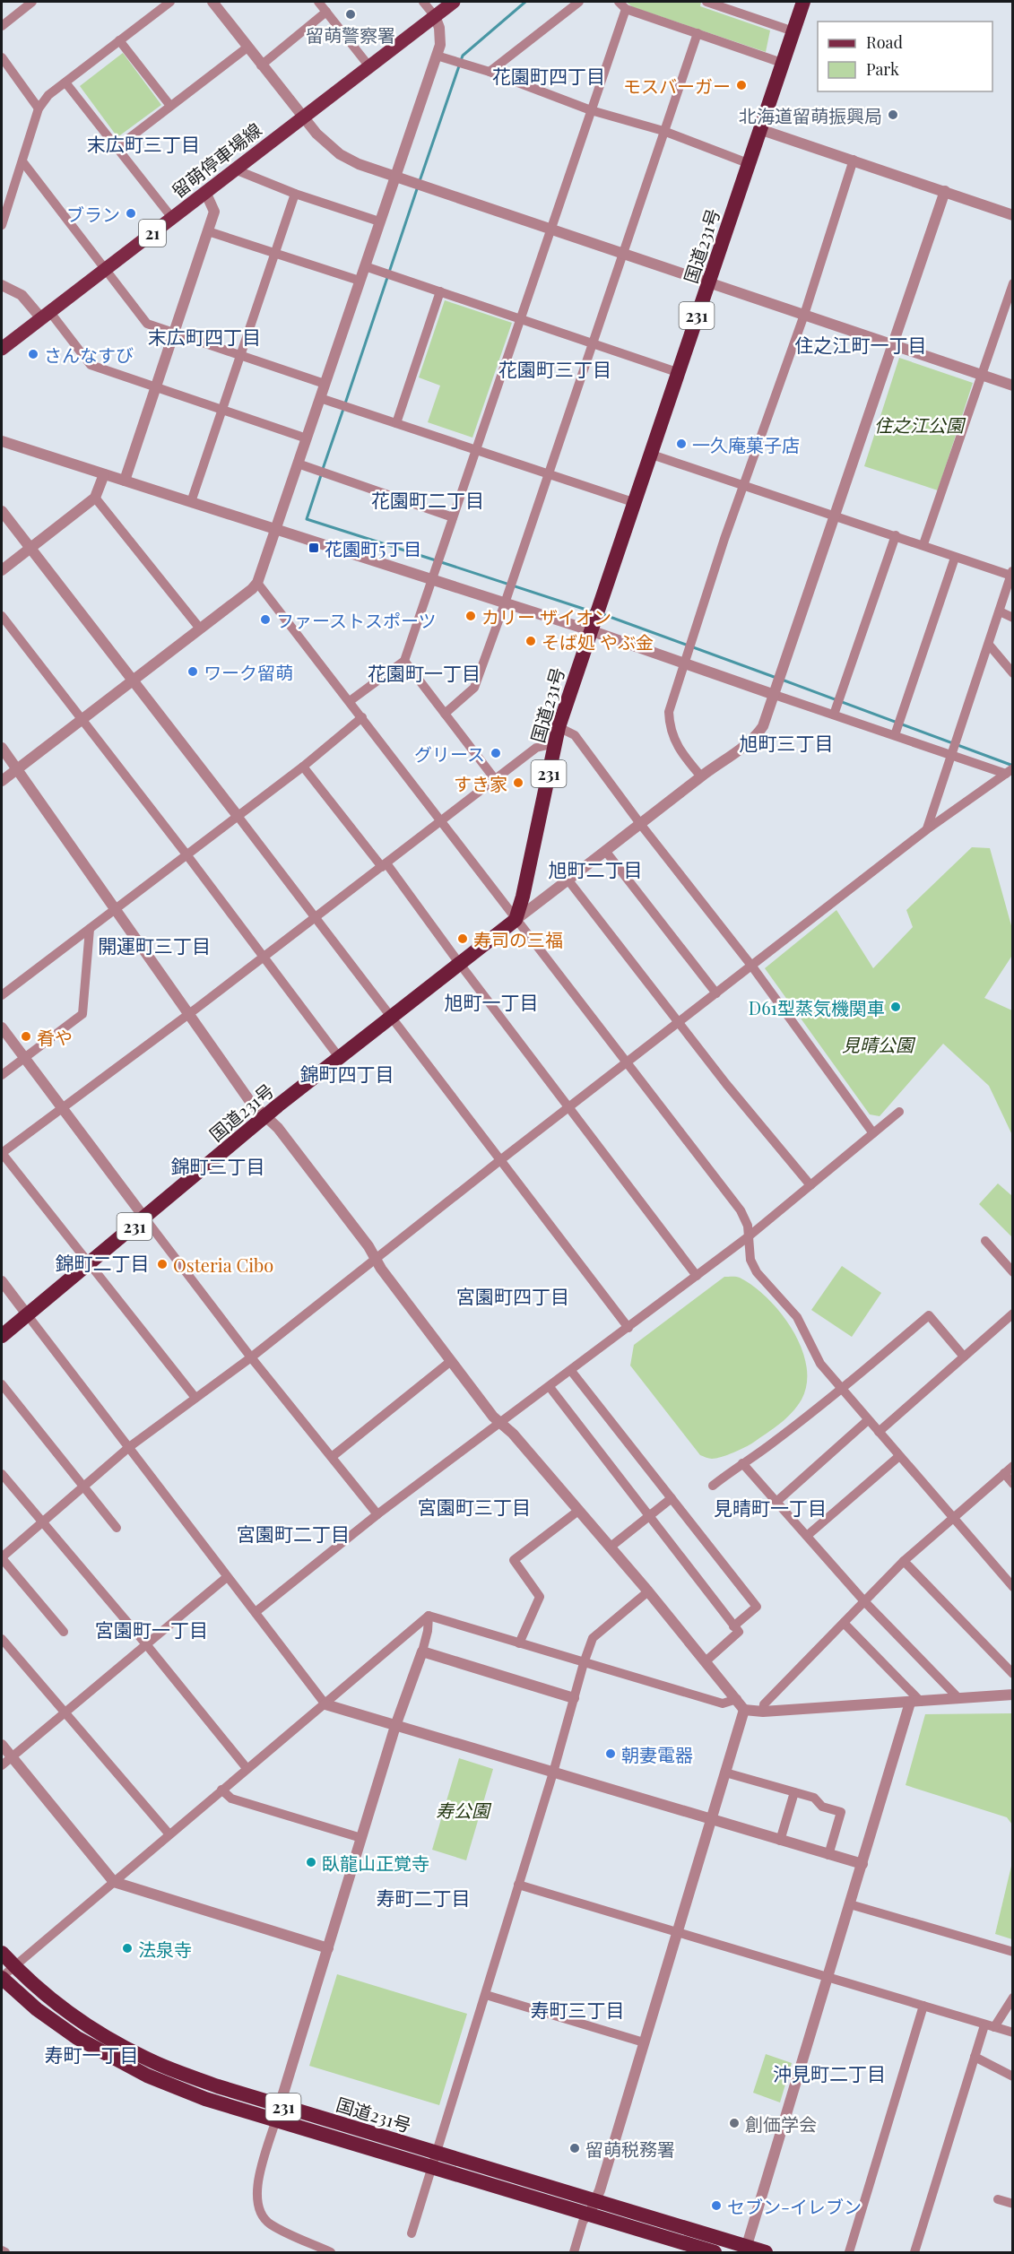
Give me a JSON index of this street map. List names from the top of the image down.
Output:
{
  "streets": {
    "highway": ["国道231号", "231"],
    "main road": ["留萌停車場線", "21"]
  },
  "districts": [
    "花園町四丁目",
    "末広町三丁目",
    "末広町四丁目",
    "住之江町一丁目",
    "花園町三丁目",
    "花園町二丁目",
    "花園町一丁目",
    "旭町三丁目",
    "旭町二丁目",
    "開運町三丁目",
    "旭町一丁目",
    "錦町四丁目",
    "錦町三丁目",
    "錦町二丁目",
    "宮園町四丁目",
    "宮園町三丁目",
    "見晴町一丁目",
    "宮園町二丁目",
    "宮園町一丁目",
    "寿町二丁目",
    "寿町三丁目",
    "寿町一丁目",
    "沖見町二丁目"
  ],
  "parks": ["住之江公園", "見晴公園", "寿公園"],
  "places": {
    "other": [
      "留萌警察署",
      "モスバーガー",
      "北海道留萌振興局",
      "ブラン",
      "さんなすび",
      "一久庵菓子店",
      "カリー ザイオン",
      "ファーストスポーツ",
      "そば処 やぶ金",
      "ワーク留萌",
      "グリース",
      "すき家",
      "寿司の三福",
      "D61型蒸気機関車",
      "肴や",
      "Osteria Cibo",
      "朝妻電器",
      "臥龍山正覚寺",
      "法泉寺",
      "創価学会",
      "留萌税務署",
      "セブン-イレブン"
    ],
    "transit": ["花園町5丁目"]
  },
  "legend": ["Road", "Park"]
}
